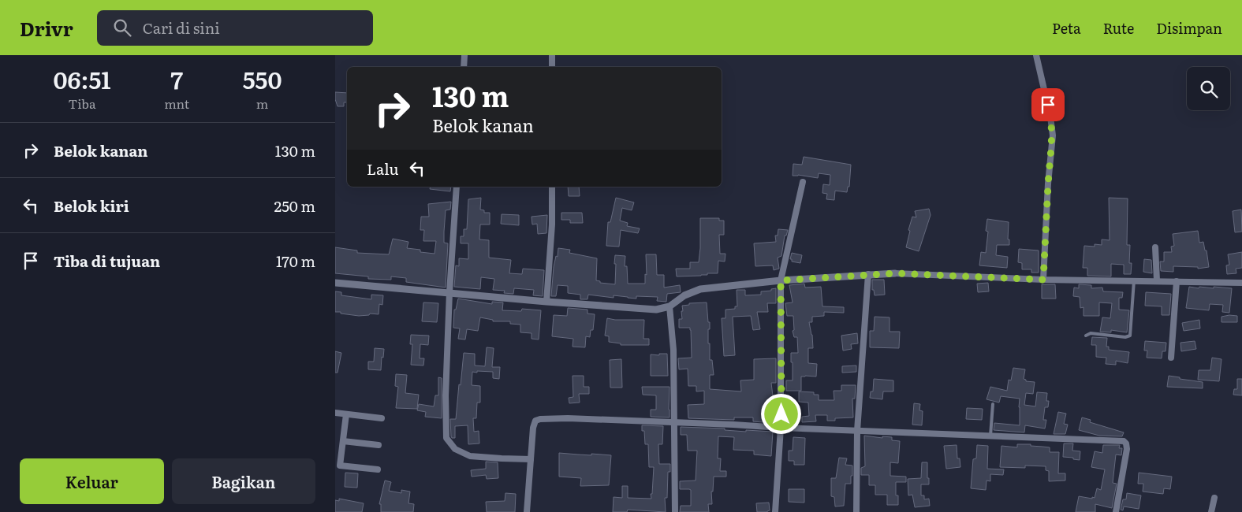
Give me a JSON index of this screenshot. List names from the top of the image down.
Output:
{
  "page": {
    "header": "Drivr",
    "search": "Cari di sini",
    "nav": ["Peta", "Rute", "Disimpan"],
    "eta": [
      "06:51",
      "Tiba",
      "7",
      "mnt",
      "550",
      "m"
    ],
    "turn": ["130 m", "Belok kanan"],
    "list": [
      {
        "name": "Belok kanan",
        "value": "130 m"
      },
      {
        "name": "Belok kiri",
        "value": "250 m"
      },
      {
        "name": "Tiba di tujuan",
        "value": "170 m"
      }
    ],
    "then": "Lalu",
    "buttons": ["Keluar", "Bagikan"]
  }
}
